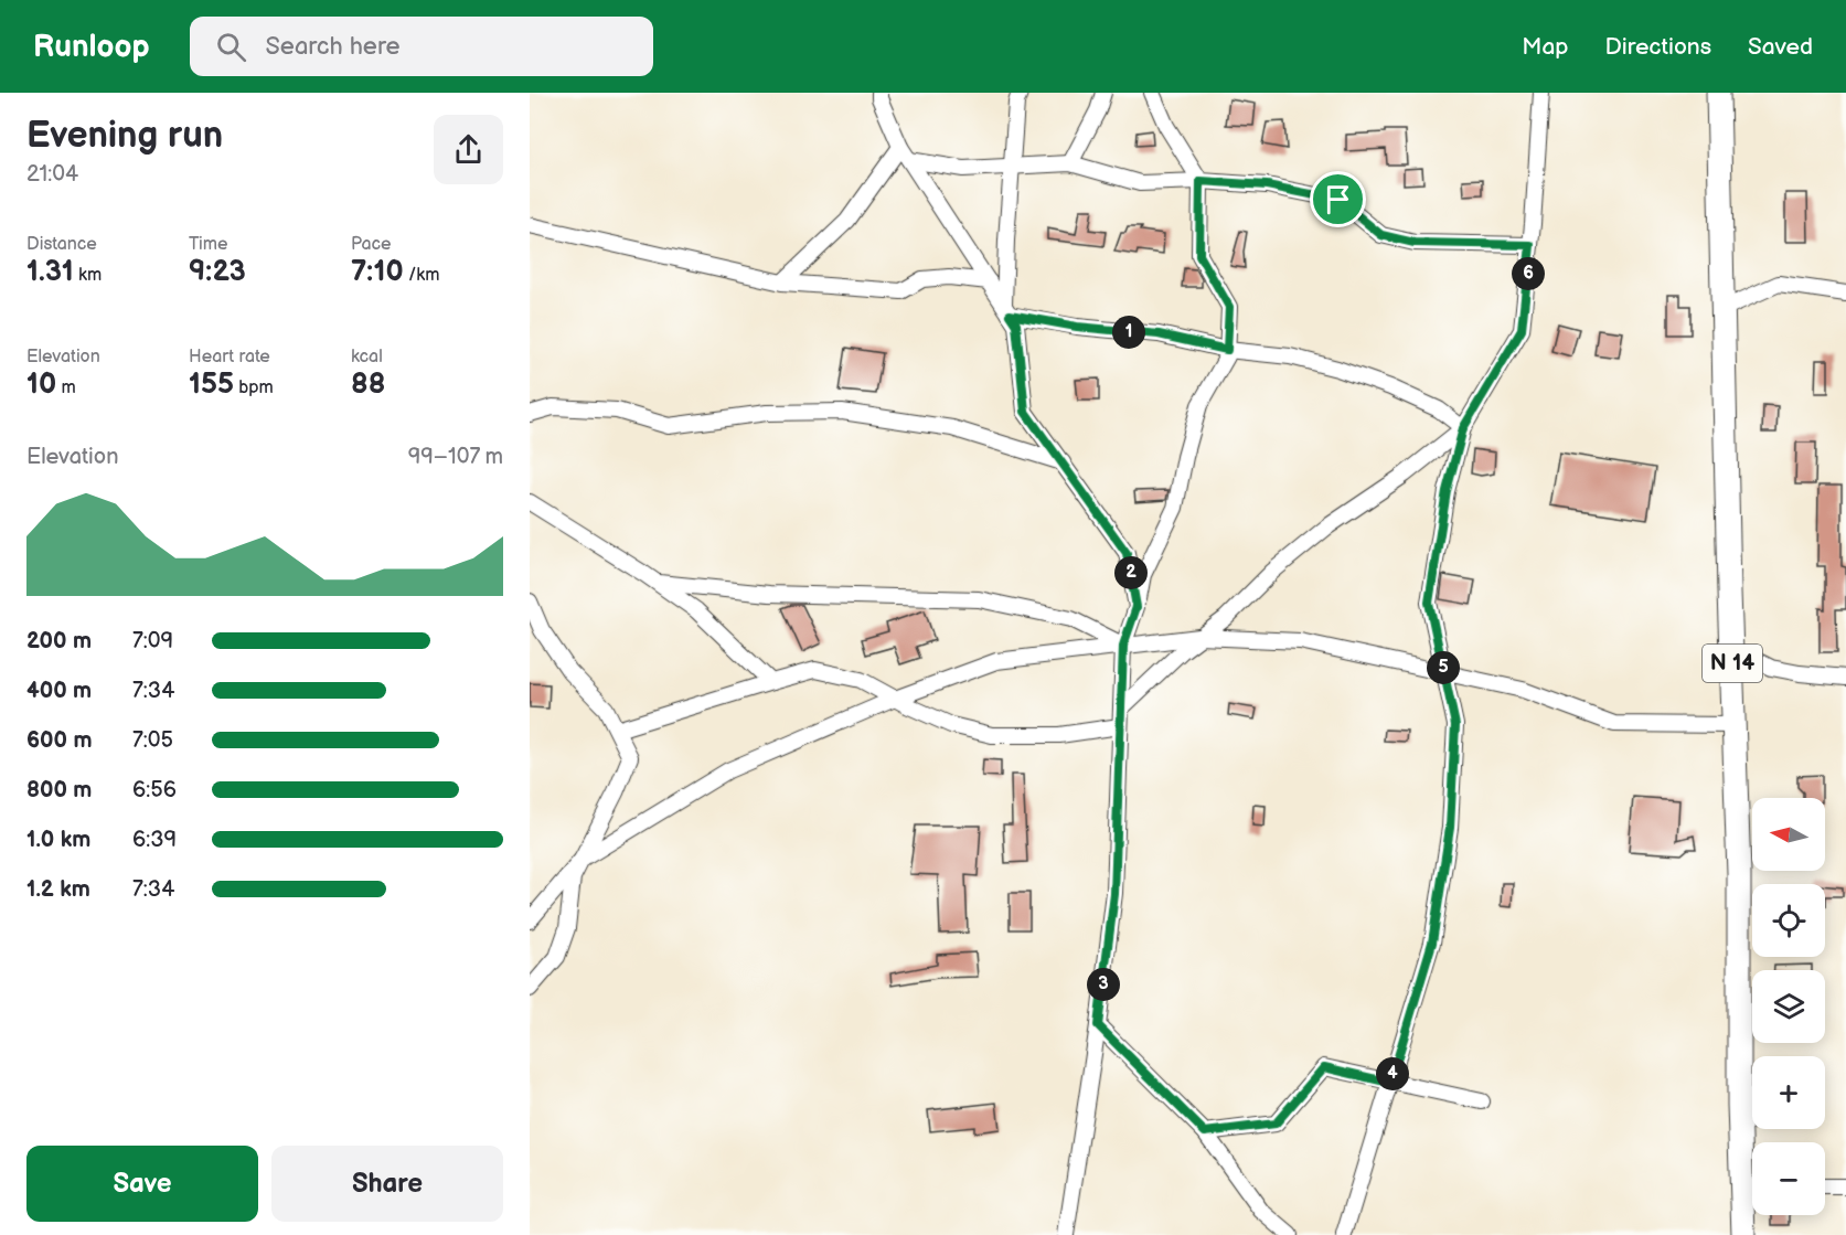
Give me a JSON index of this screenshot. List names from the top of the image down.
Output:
{
  "streets": {
    "main road": ["N 14"]
  },
  "north": "left",
  "page": {
    "header": "Runloop",
    "search": "Search here",
    "nav": ["Map", "Directions", "Saved"],
    "heading": ["Evening run", "21:04"],
    "stats": [
      ["Distance", "1.31 km"],
      ["Time", "9:23"],
      ["Pace", "7:10 /km"],
      ["Elevation", "10 m"],
      ["Heart rate", "155 bpm"],
      ["kcal", "88"]
    ],
    "pins": [
      "6",
      "1",
      "2",
      "5",
      "3",
      "4"
    ],
    "chart": ["Elevation", "99–107 m"],
    "list": [
      {
        "name": "200 m",
        "note": "7:09"
      },
      {
        "name": "400 m",
        "note": "7:34"
      },
      {
        "name": "600 m",
        "note": "7:05"
      },
      {
        "name": "800 m",
        "note": "6:56"
      },
      {
        "name": "1.0 km",
        "note": "6:39"
      },
      {
        "name": "1.2 km",
        "note": "7:34"
      }
    ],
    "map_buttons": ["+", "−"],
    "buttons": ["Save", "Share"]
  }
}
